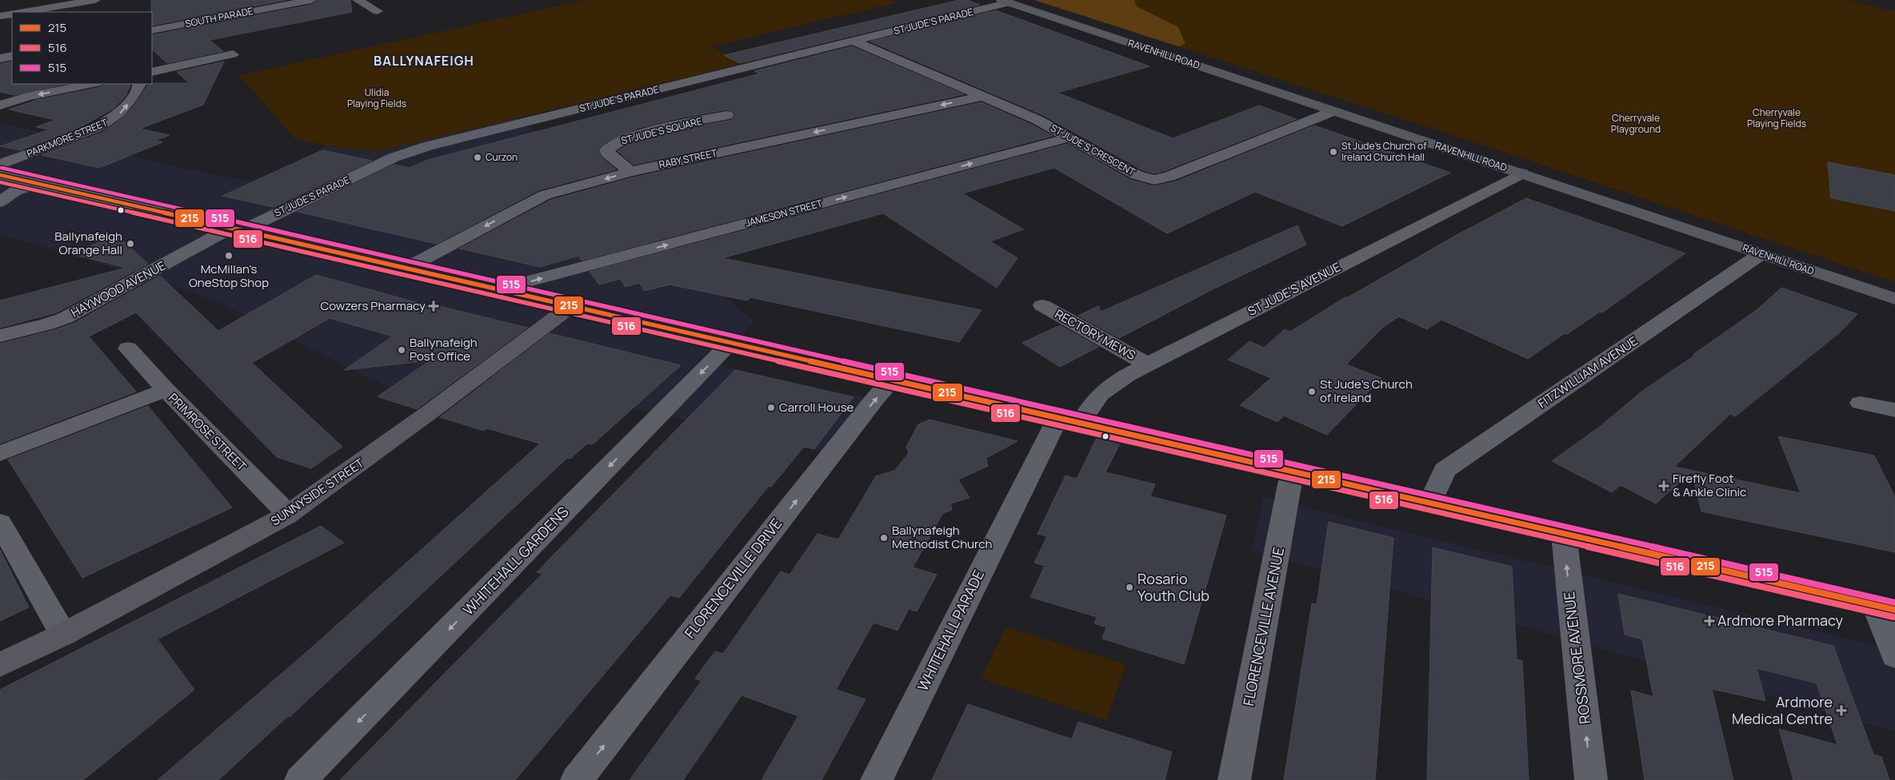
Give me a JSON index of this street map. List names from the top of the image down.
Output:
{
  "streets": {
    "main road": ["RAVENHILL ROAD", "SUNNYSIDE STREET"],
    "street": [
      "SOUTH PARADE",
      "ST JUDE'S PARADE",
      "ST JUDE'S SQUARE",
      "PARKMORE STREET",
      "ST JUDE'S CRESCENT",
      "RABY STREET",
      "JAMESON STREET",
      "HAYWOOD AVENUE",
      "ST JUDE'S AVENUE",
      "RECTORY MEWS",
      "FITZWILLIAM AVENUE",
      "PRIMROSE STREET",
      "WHITEHALL GARDENS",
      "FLORENCEVILLE DRIVE",
      "FLORENCEVILLE AVENUE",
      "WHITEHALL PARADE",
      "ROSSMORE AVENUE"
    ]
  },
  "crossings": [
    ["ST JUDE'S PARADE", "RAVENHILL ROAD"],
    ["ST JUDE'S PARADE", "ST JUDE'S CRESCENT"],
    ["ST JUDE'S PARADE", "HAYWOOD AVENUE"],
    ["RAVENHILL ROAD", "ST JUDE'S CRESCENT"],
    ["RAVENHILL ROAD", "ST JUDE'S AVENUE"],
    ["RAVENHILL ROAD", "FITZWILLIAM AVENUE"],
    ["ST JUDE'S SQUARE", "RABY STREET"],
    ["ST JUDE'S CRESCENT", "RABY STREET"],
    ["ST JUDE'S CRESCENT", "JAMESON STREET"],
    ["ST JUDE'S AVENUE", "RECTORY MEWS"],
    ["ST JUDE'S AVENUE", "WHITEHALL PARADE"],
    ["PRIMROSE STREET", "SUNNYSIDE STREET"]
  ],
  "one_way": [
    "RABY STREET",
    "JAMESON STREET",
    "WHITEHALL GARDENS",
    "FLORENCEVILLE DRIVE",
    "ROSSMORE AVENUE"
  ],
  "districts": ["BALLYNAFEIGH"],
  "parks": ["Ulidia Playing Fields", "Cherryvale Playing Fields", "Cherryvale Playground"],
  "places": {
    "other": [
      "St Jude's Church of Ireland Church Hall",
      "Curzon",
      "Ballynafeigh Orange Hall",
      "McMillan's OneStop Shop",
      "Ballynafeigh Post Office",
      "St Jude's Church of Ireland",
      "Carroll House",
      "Ballynafeigh Methodist Church",
      "Rosario Youth Club"
    ],
    "health": [
      "Cowzers Pharmacy",
      "Firefly Foot & Ankle Clinic",
      "Ardmore Pharmacy",
      "Ardmore Medical Centre"
    ]
  },
  "lines": ["transit line 515", "transit line 215", "transit line 516"],
  "legend": ["215", "516", "515"]
}
